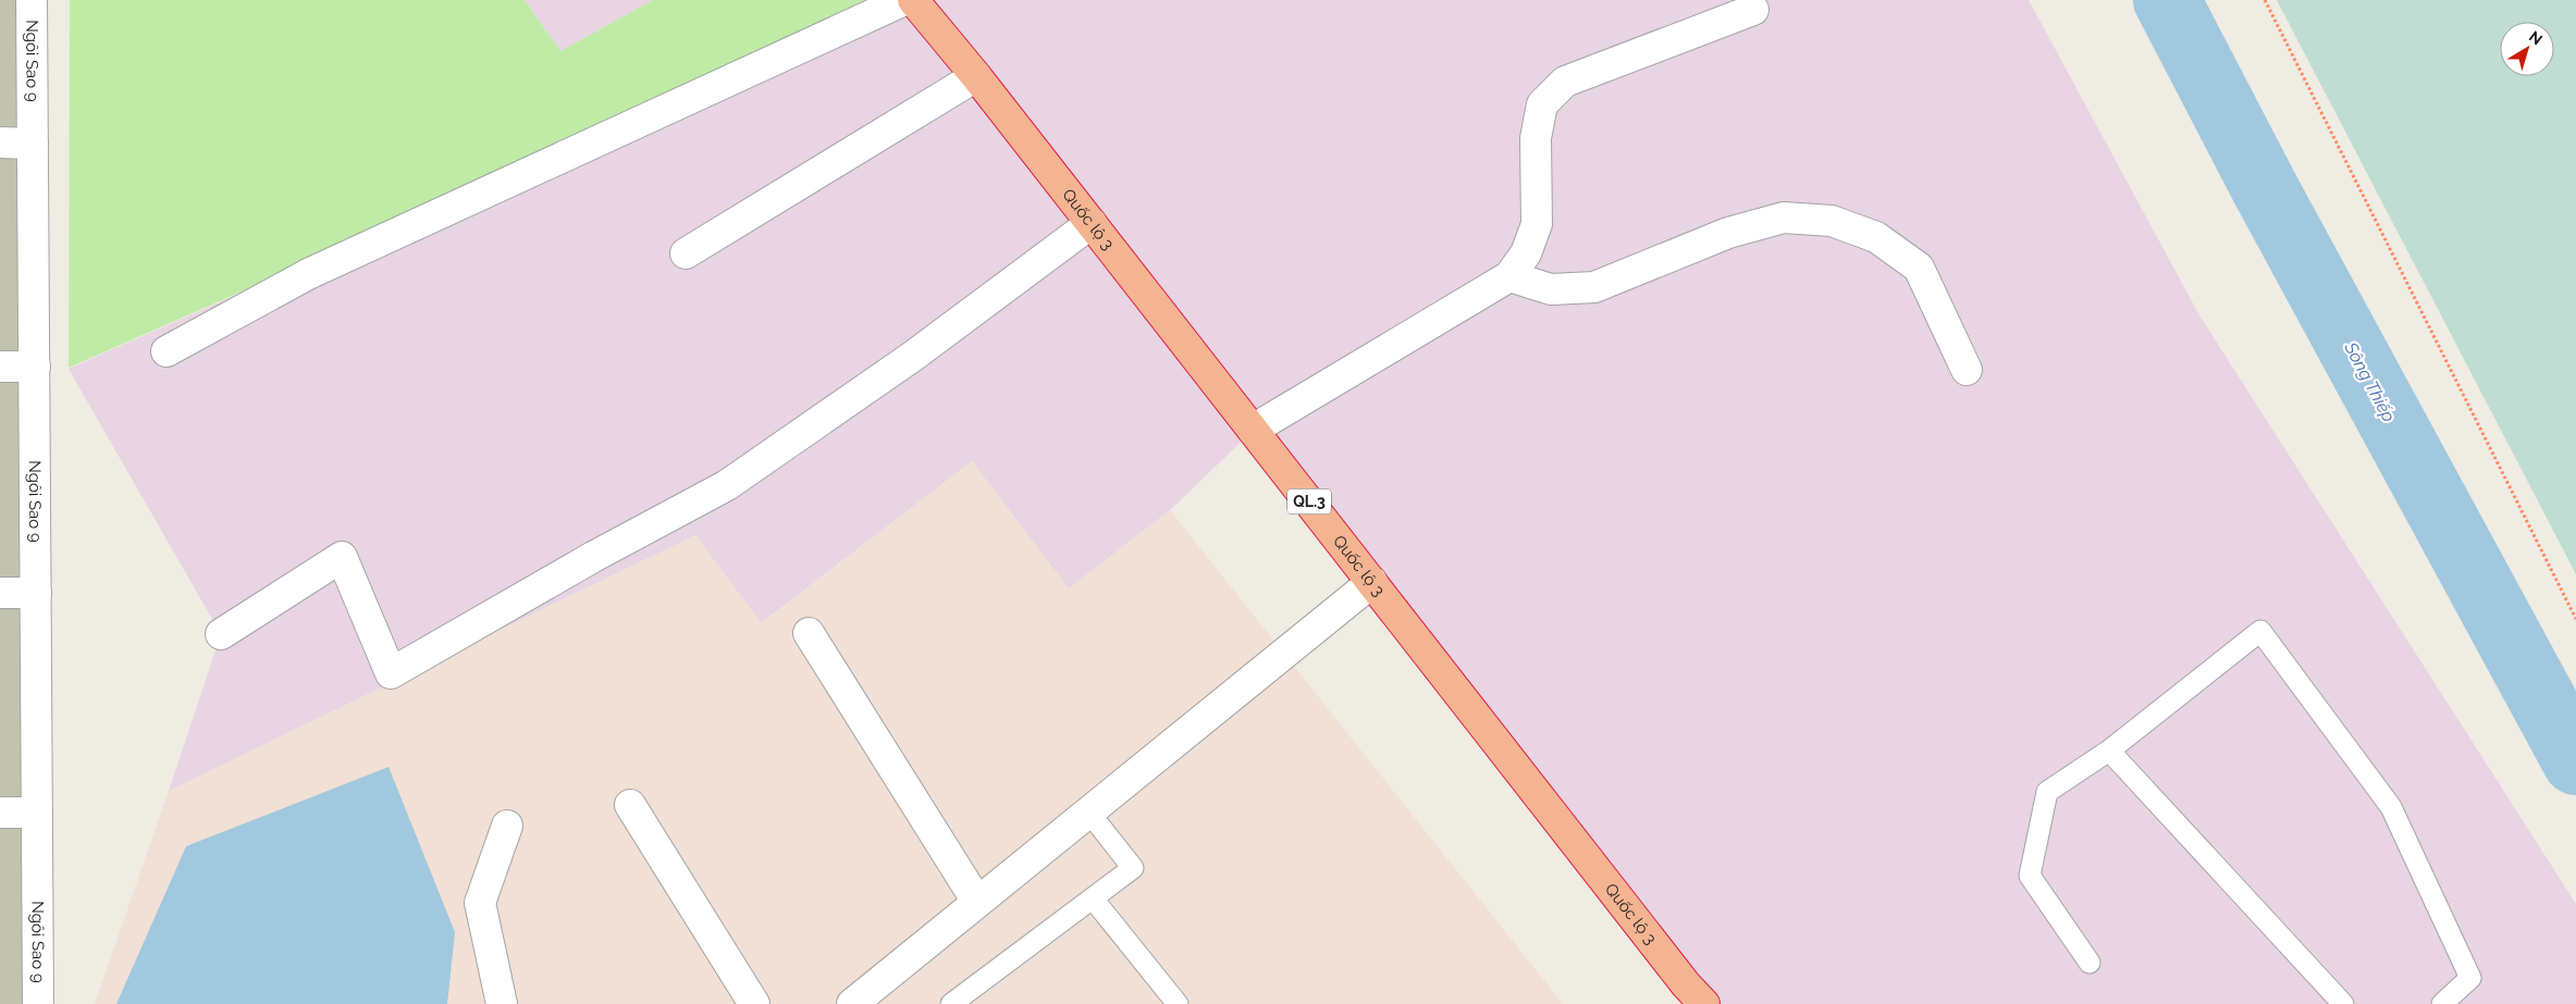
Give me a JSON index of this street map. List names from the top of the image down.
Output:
{
  "streets": {
    "highway": ["Quốc lộ 3", "QL.3"],
    "street": ["Ngôi Sao 9"]
  },
  "water": ["Sông Thiếp"],
  "north": "top right"
}
